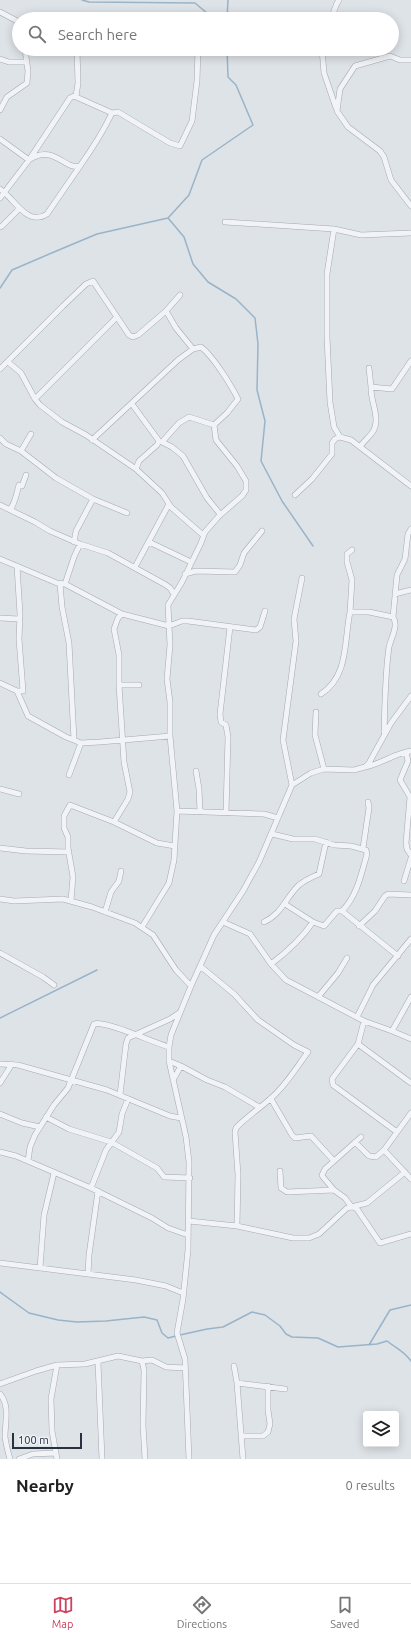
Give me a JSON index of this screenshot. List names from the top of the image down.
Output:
{
  "scale_bar": "100 m",
  "page": {
    "search": "Search here",
    "scale": "100 m",
    "heading": ["Nearby", "0 results"],
    "nav": ["Map", "Directions", "Saved"]
  }
}
